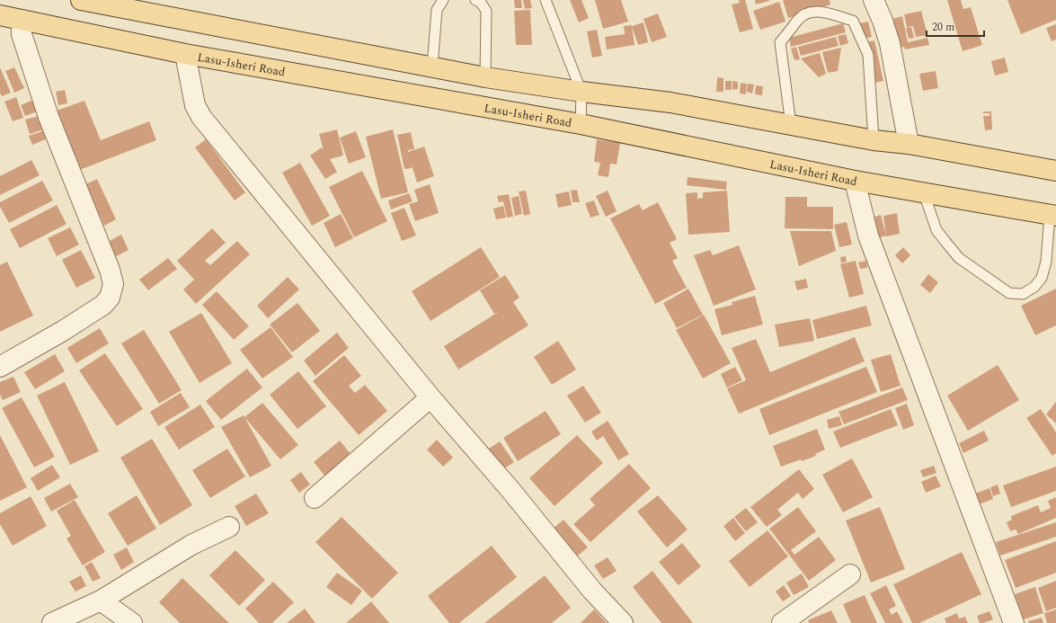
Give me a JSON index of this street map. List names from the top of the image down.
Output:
{
  "streets": {
    "main road": ["Lasu-Isheri Road"]
  },
  "scale_bar": "20 m"
}
